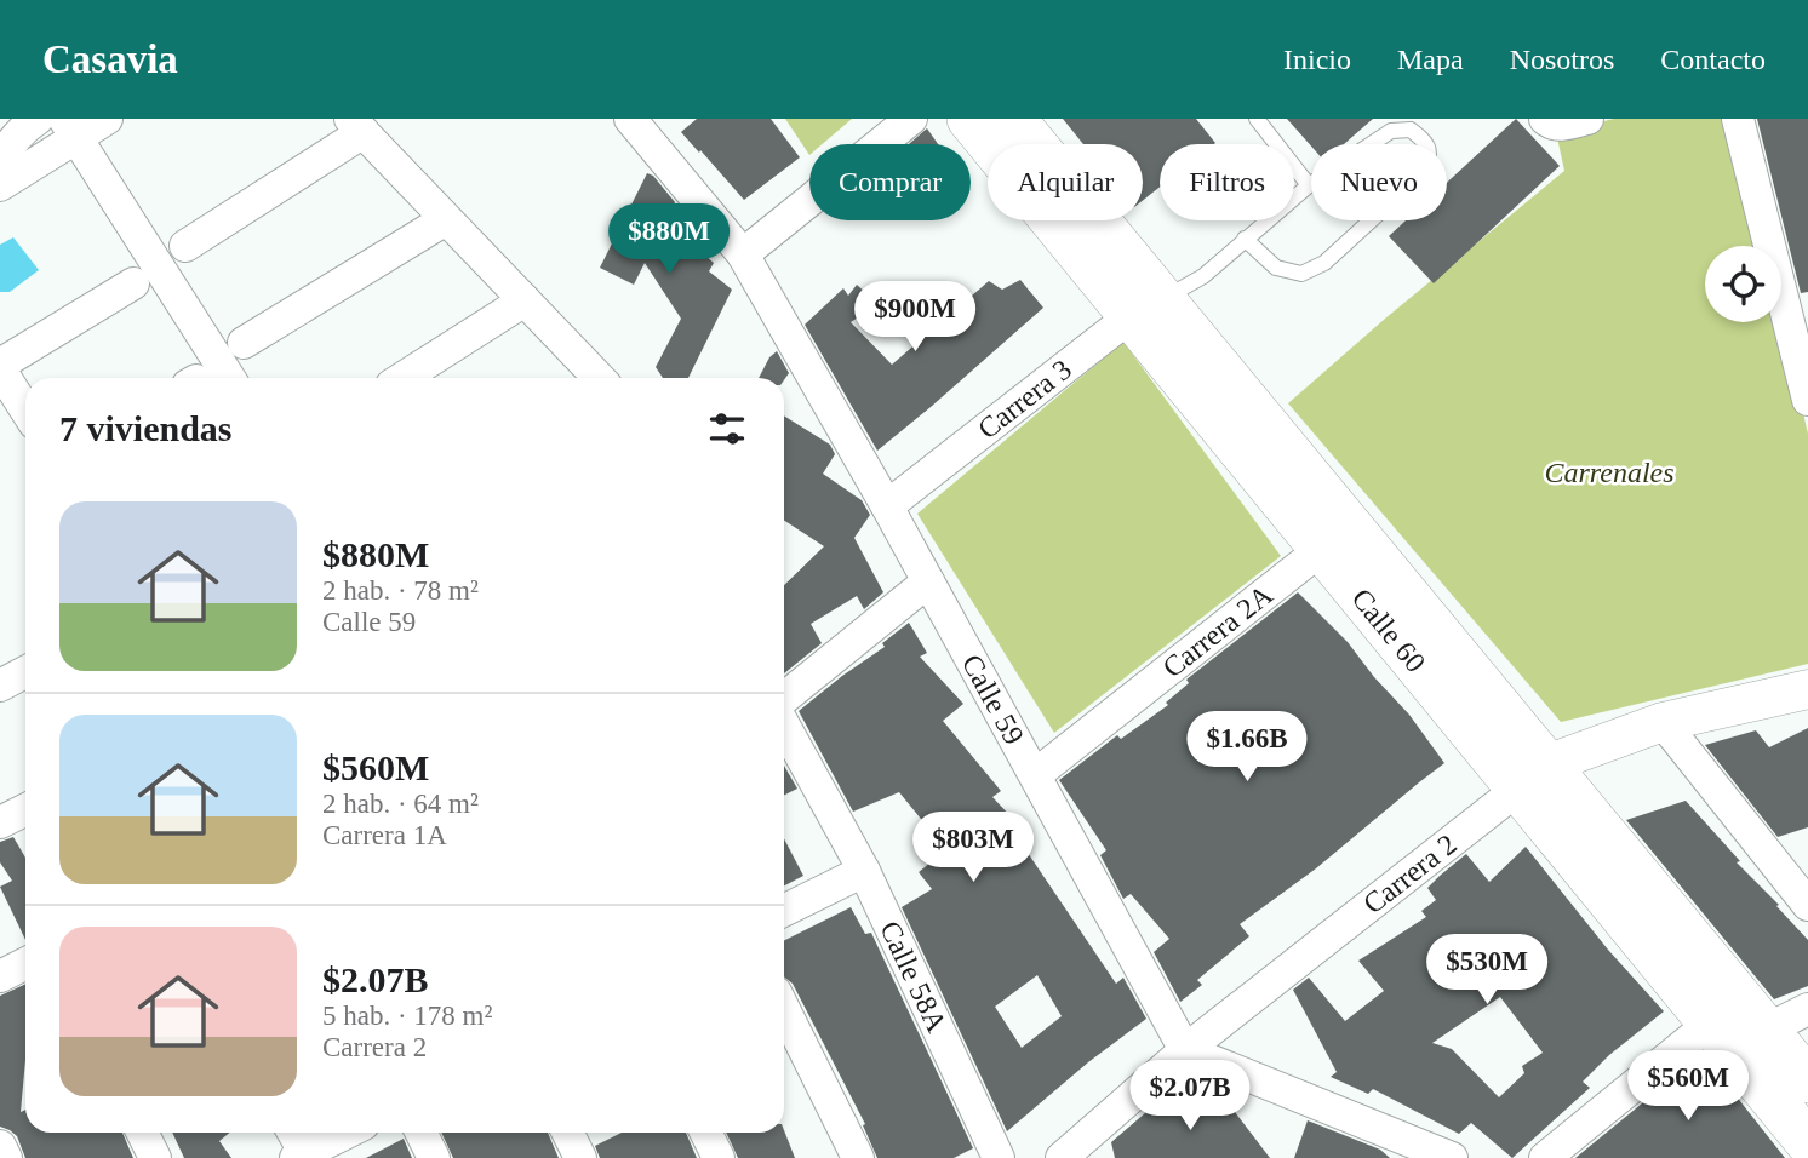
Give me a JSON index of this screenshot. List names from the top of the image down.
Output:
{
  "streets": {
    "main road": ["Calle 60"],
    "street": [
      "Carrera 3",
      "Carrera 2A",
      "Calle 59",
      "Carrera 2",
      "Calle 58A"
    ]
  },
  "crossings": [
    ["Carrera 3", "Calle 60"],
    ["Carrera 3", "Calle 59"],
    ["Carrera 2A", "Calle 60"],
    ["Carrera 2A", "Calle 59"],
    ["Calle 60", "Carrera 2"],
    ["Calle 59", "Carrera 2"]
  ],
  "parks": ["Carrenales"],
  "page": {
    "header": "Casavia",
    "nav": [
      "Inicio",
      "Mapa",
      "Nosotros",
      "Contacto"
    ],
    "chip": [
      "Comprar",
      "Alquilar",
      "Filtros",
      "Nuevo"
    ],
    "price": [
      "$880M",
      "$900M",
      "$1.66B",
      "$803M",
      "$530M",
      "$560M",
      "$2.07B"
    ],
    "heading": "7 viviendas",
    "list": [
      {
        "name": "$880M",
        "note": "2 hab. · 78 m² · Calle 59"
      },
      {
        "name": "$560M",
        "note": "2 hab. · 64 m² · Carrera 1A"
      },
      {
        "name": "$2.07B",
        "note": "5 hab. · 178 m² · Carrera 2"
      }
    ]
  }
}
